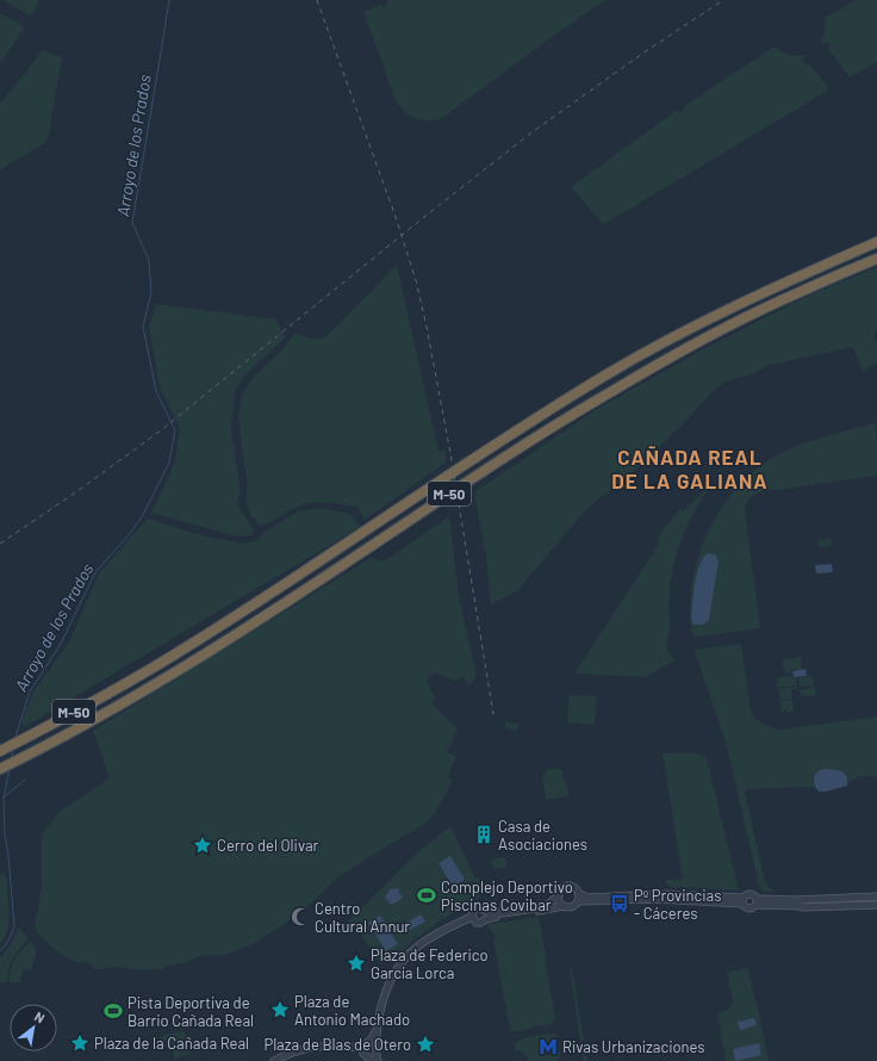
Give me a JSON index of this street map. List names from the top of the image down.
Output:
{
  "streets": {
    "highway": ["M-50"]
  },
  "districts": ["CAÑADA REAL DE LA GALIANA"],
  "water": ["Arroyo de los Prados"],
  "places": {
    "building": ["Casa de Asociaciones"],
    "place": [
      "Cerro del Olivar",
      "Plaza de Federico García Lorca",
      "Plaza de Antonio Machado",
      "Plaza de la Cañada Real",
      "Plaza de Blas de Otero"
    ],
    "sports": ["Complejo Deportivo Piscinas Covibar", "Pista Deportiva de Barrio Cañada Real"],
    "bus stop": ["Pº Provincias - Cáceres"],
    "mosque": ["Centro Cultural Annur"],
    "metro station": ["Rivas Urbanizaciones"]
  },
  "north": "top right"
}
